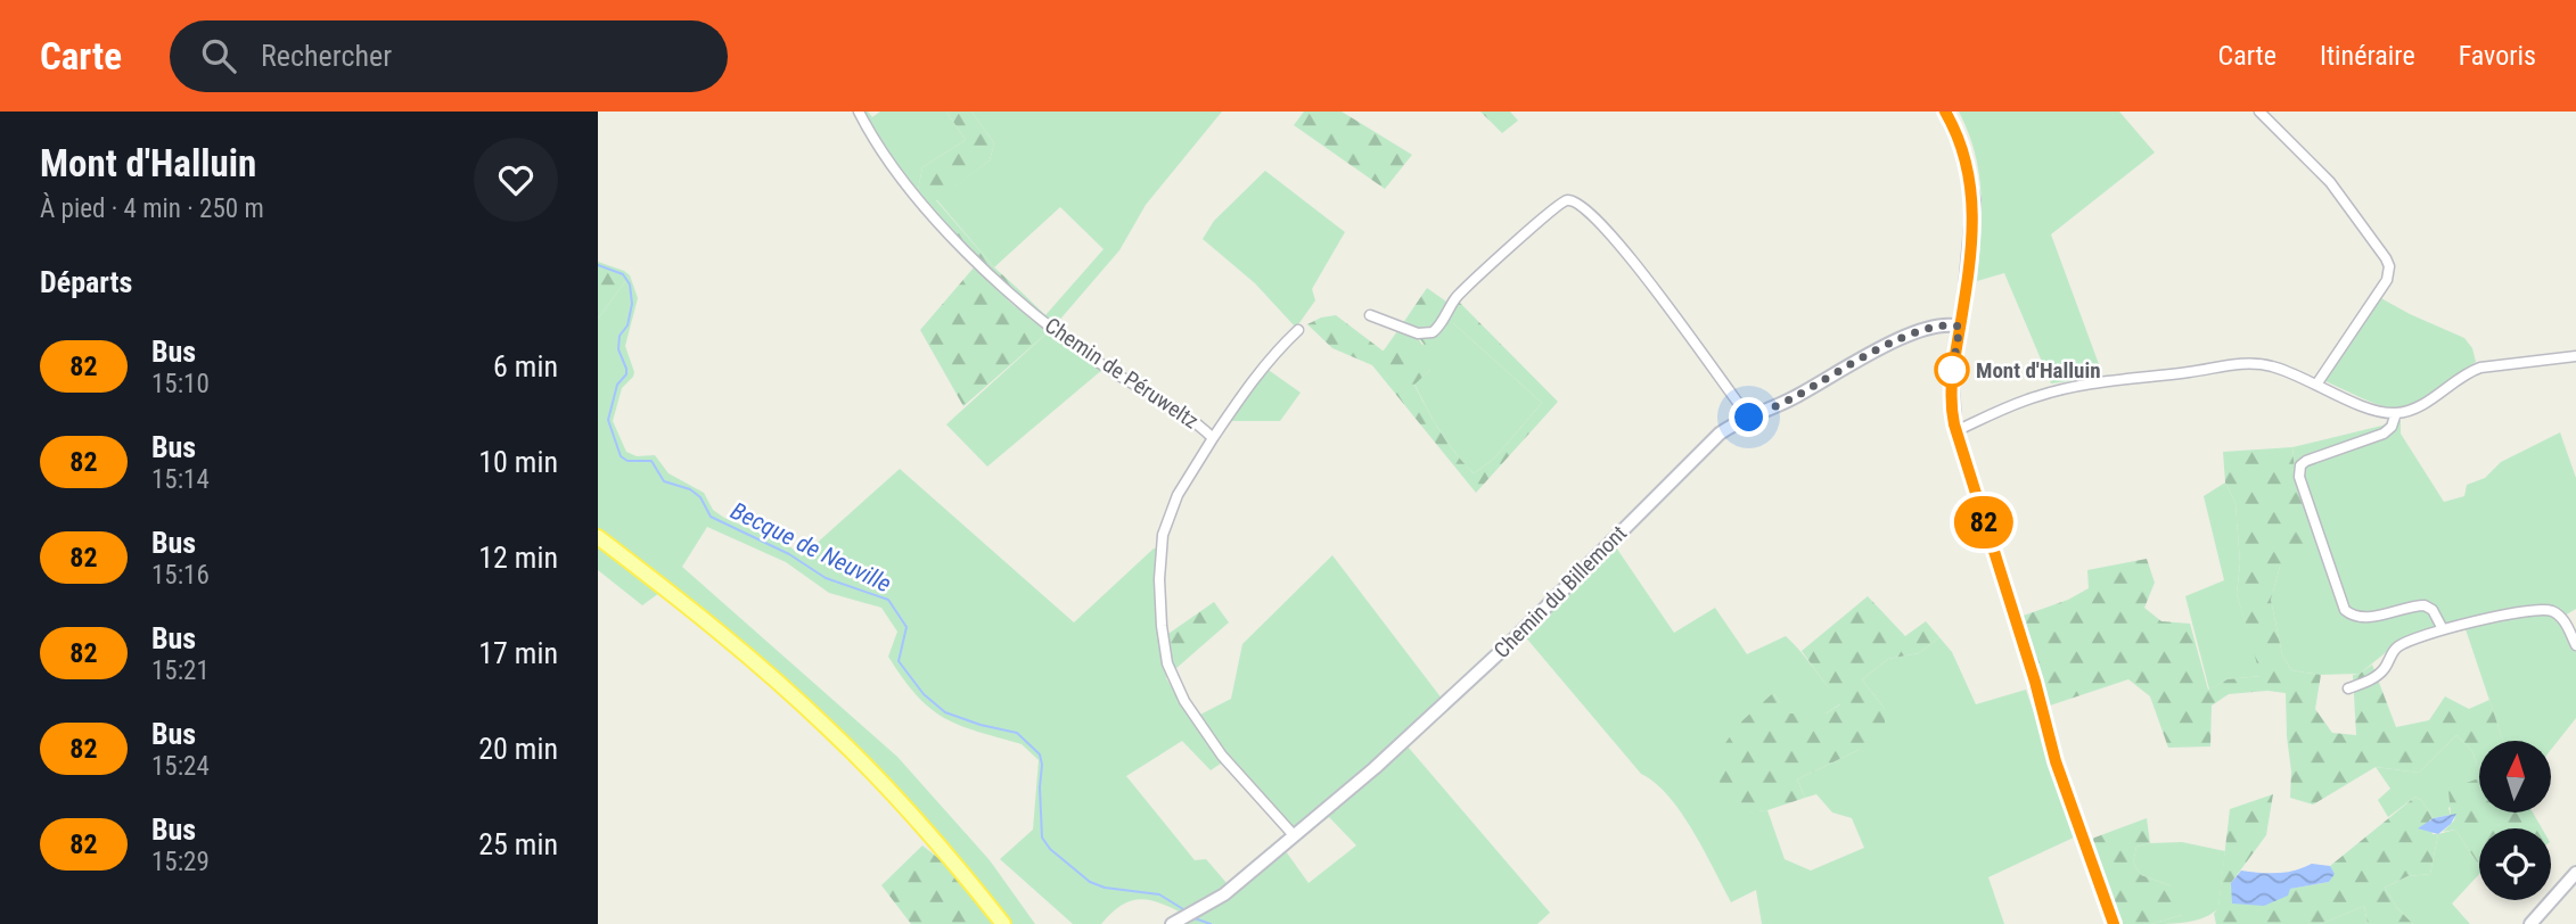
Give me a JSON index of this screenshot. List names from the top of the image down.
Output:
{
  "streets": {
    "main road": ["Chemin du Billemont"],
    "street": ["Chemin de Péruweltz"]
  },
  "crossings": [
    ["Chemin de Péruweltz", "Chemin du Billemont"]
  ],
  "water": ["Becque de Neuville"],
  "places": ["Mont d'Halluin"],
  "lines": ["bus line 82"],
  "north": "top",
  "page": {
    "header": "Carte",
    "search": "Rechercher",
    "nav": ["Carte", "Itinéraire", "Favoris"],
    "heading": [
      ["Mont d'Halluin", "À pied · 4 min · 250 m"],
      "Départs"
    ],
    "on_map": "82",
    "list": [
      {
        "mark": "82",
        "name": "Bus",
        "note": "15:10",
        "value": "6 min"
      },
      {
        "mark": "82",
        "name": "Bus",
        "note": "15:14",
        "value": "10 min"
      },
      {
        "mark": "82",
        "name": "Bus",
        "note": "15:16",
        "value": "12 min"
      },
      {
        "mark": "82",
        "name": "Bus",
        "note": "15:21",
        "value": "17 min"
      },
      {
        "mark": "82",
        "name": "Bus",
        "note": "15:24",
        "value": "20 min"
      },
      {
        "mark": "82",
        "name": "Bus",
        "note": "15:29",
        "value": "25 min"
      }
    ]
  }
}
